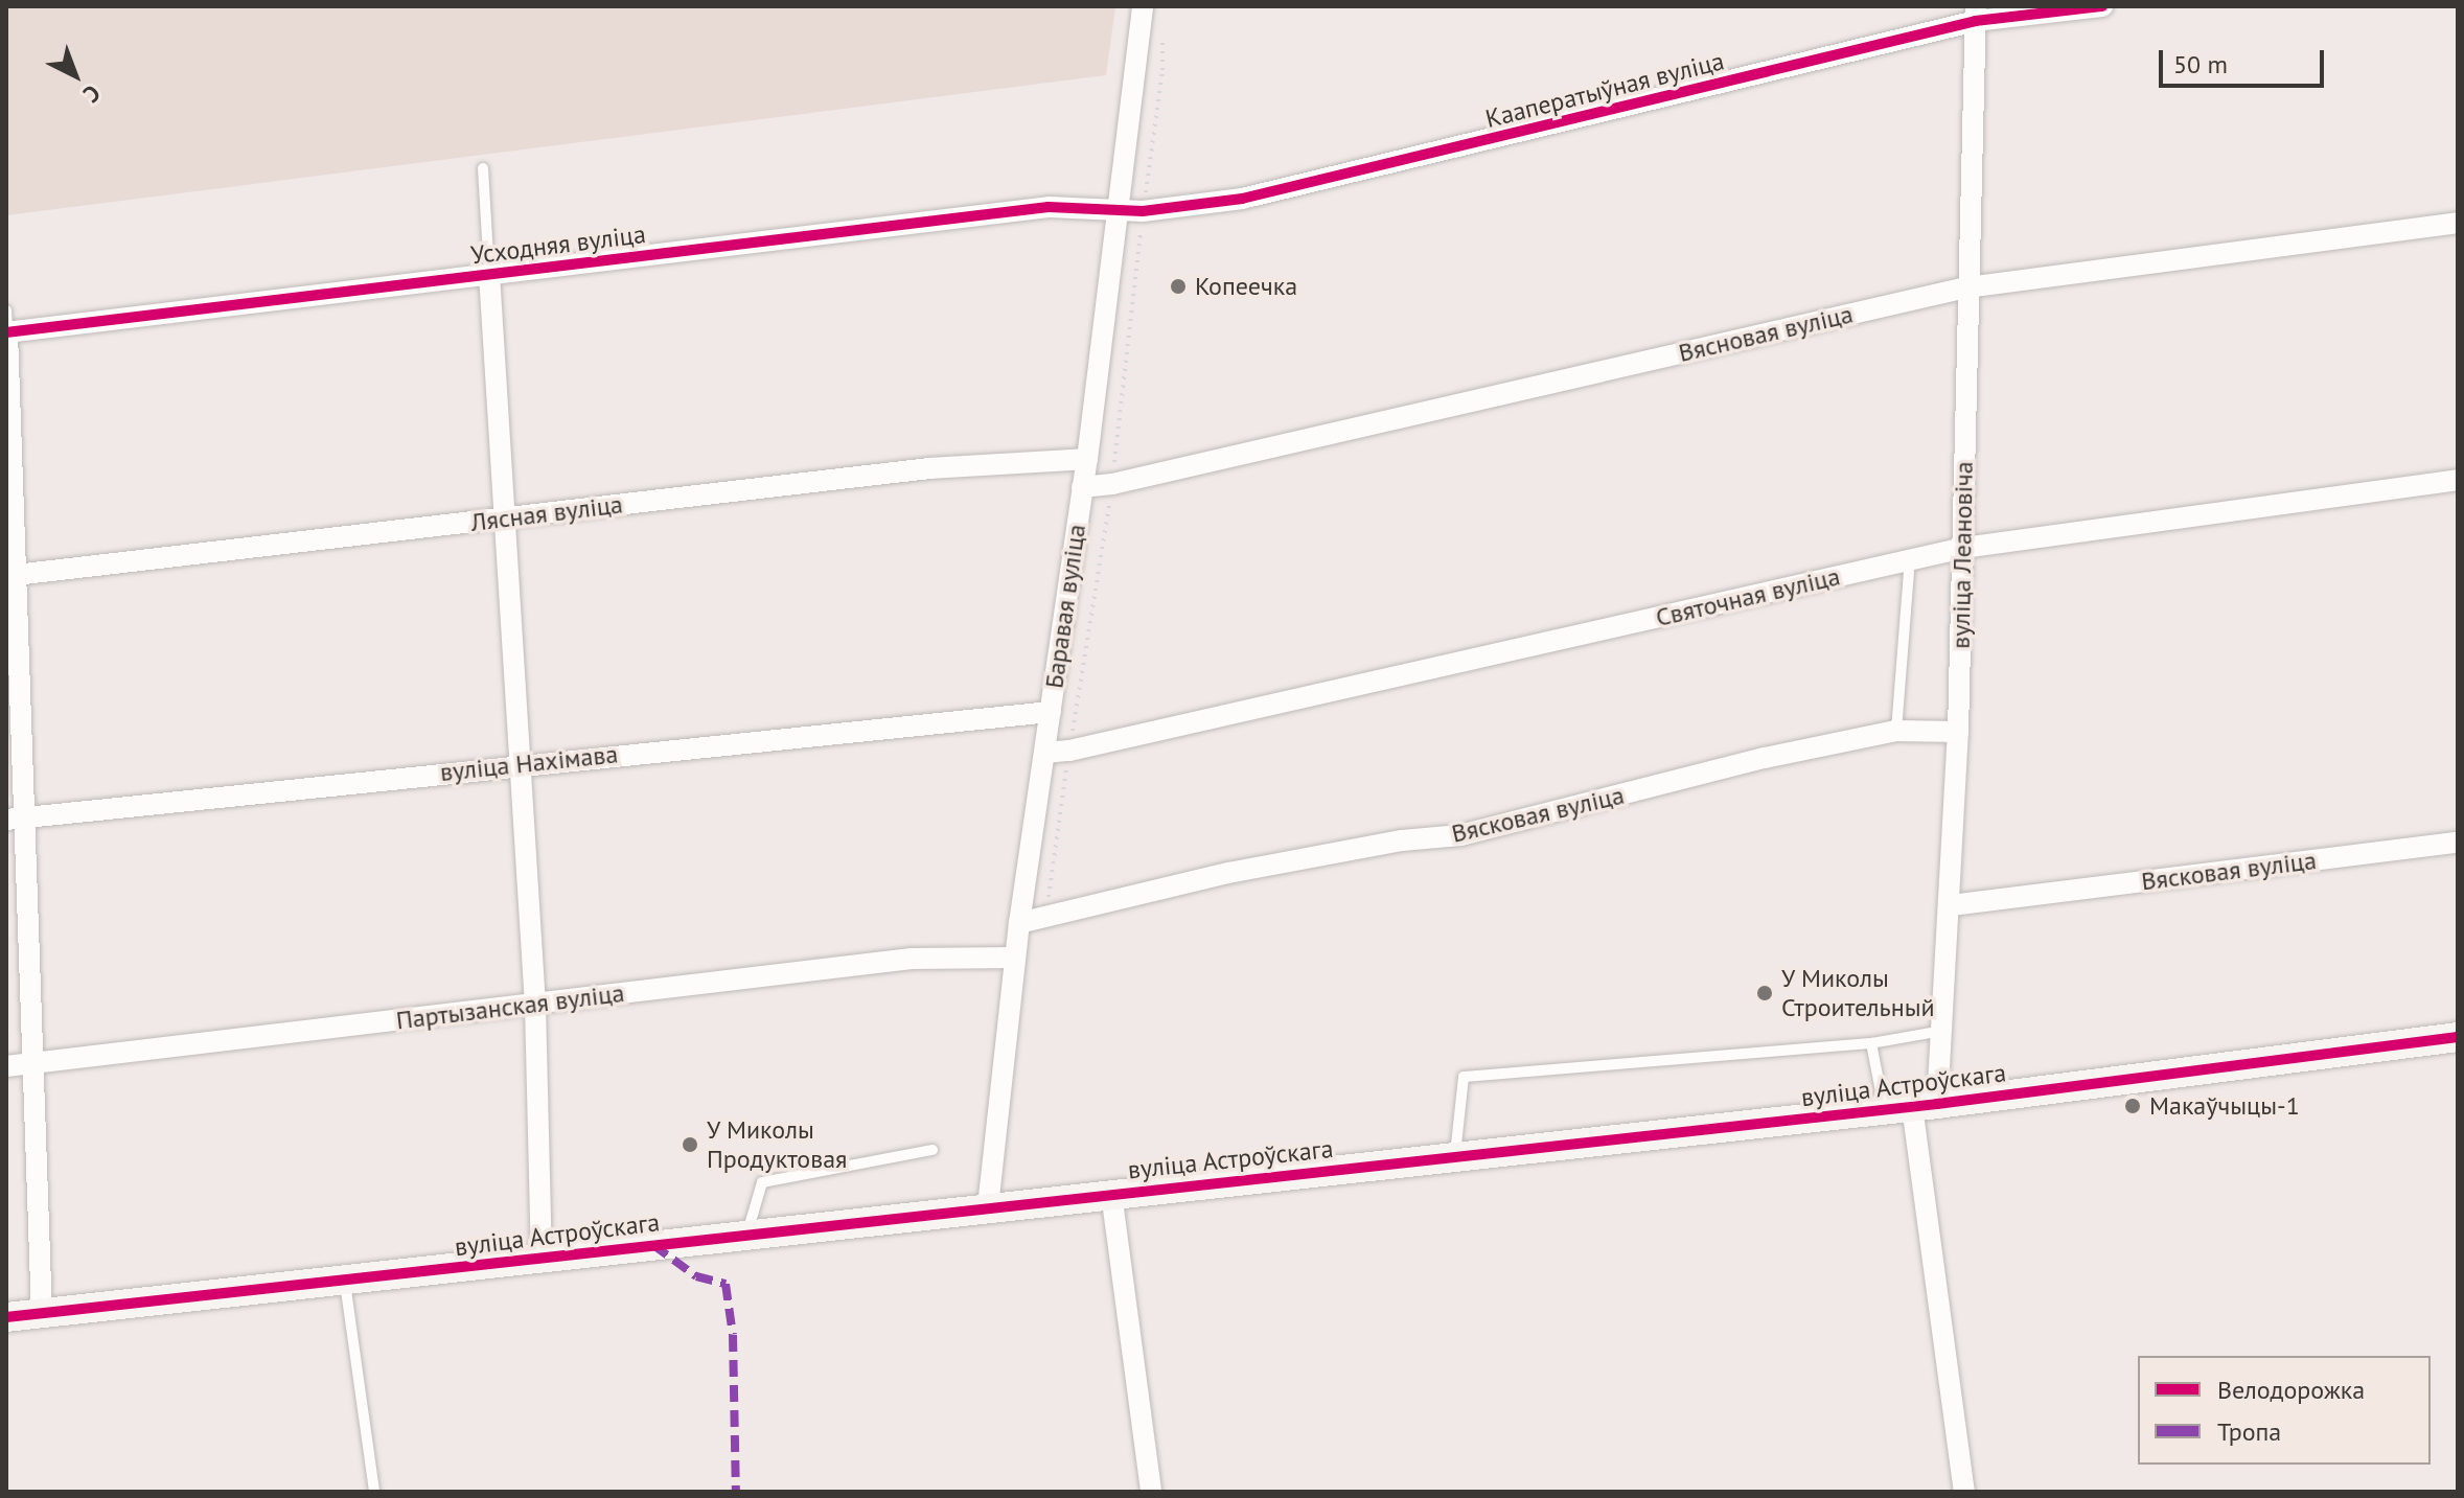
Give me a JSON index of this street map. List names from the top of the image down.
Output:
{
  "streets": {
    "street": [
      "Кааператыўная вуліца",
      "Усходняя вуліца",
      "Вясновая вуліца",
      "Лясная вуліца",
      "вуліца Леановіча",
      "Святочная вуліца",
      "Баравая вуліца",
      "вуліца Нахімава",
      "Вясковая вуліца",
      "Партызанская вуліца",
      "вуліца Астроўскага"
    ]
  },
  "crossings": [
    ["Кааператыўная вуліца", "Усходняя вуліца"],
    ["Кааператыўная вуліца", "вуліца Леановіча"],
    ["Кааператыўная вуліца", "Баравая вуліца"],
    ["Усходняя вуліца", "Баравая вуліца"],
    ["Вясновая вуліца", "вуліца Леановіча"],
    ["Вясновая вуліца", "Баравая вуліца"],
    ["Лясная вуліца", "Баравая вуліца"],
    ["вуліца Леановіча", "Святочная вуліца"],
    ["вуліца Леановіча", "Вясковая вуліца"],
    ["вуліца Леановіча", "вуліца Астроўскага"],
    ["Святочная вуліца", "Баравая вуліца"],
    ["Баравая вуліца", "вуліца Нахімава"],
    ["Баравая вуліца", "Вясковая вуліца"],
    ["Баравая вуліца", "Партызанская вуліца"],
    ["Баравая вуліца", "вуліца Астроўскага"]
  ],
  "places": [
    "Копеечка",
    "У Миколы Строительный",
    "Макаўчыцы-1",
    "У Миколы Продуктовая"
  ],
  "legend": ["Велодорожка", "Тропа"],
  "scale_bar": "50 m",
  "north": "bottom right"
}
